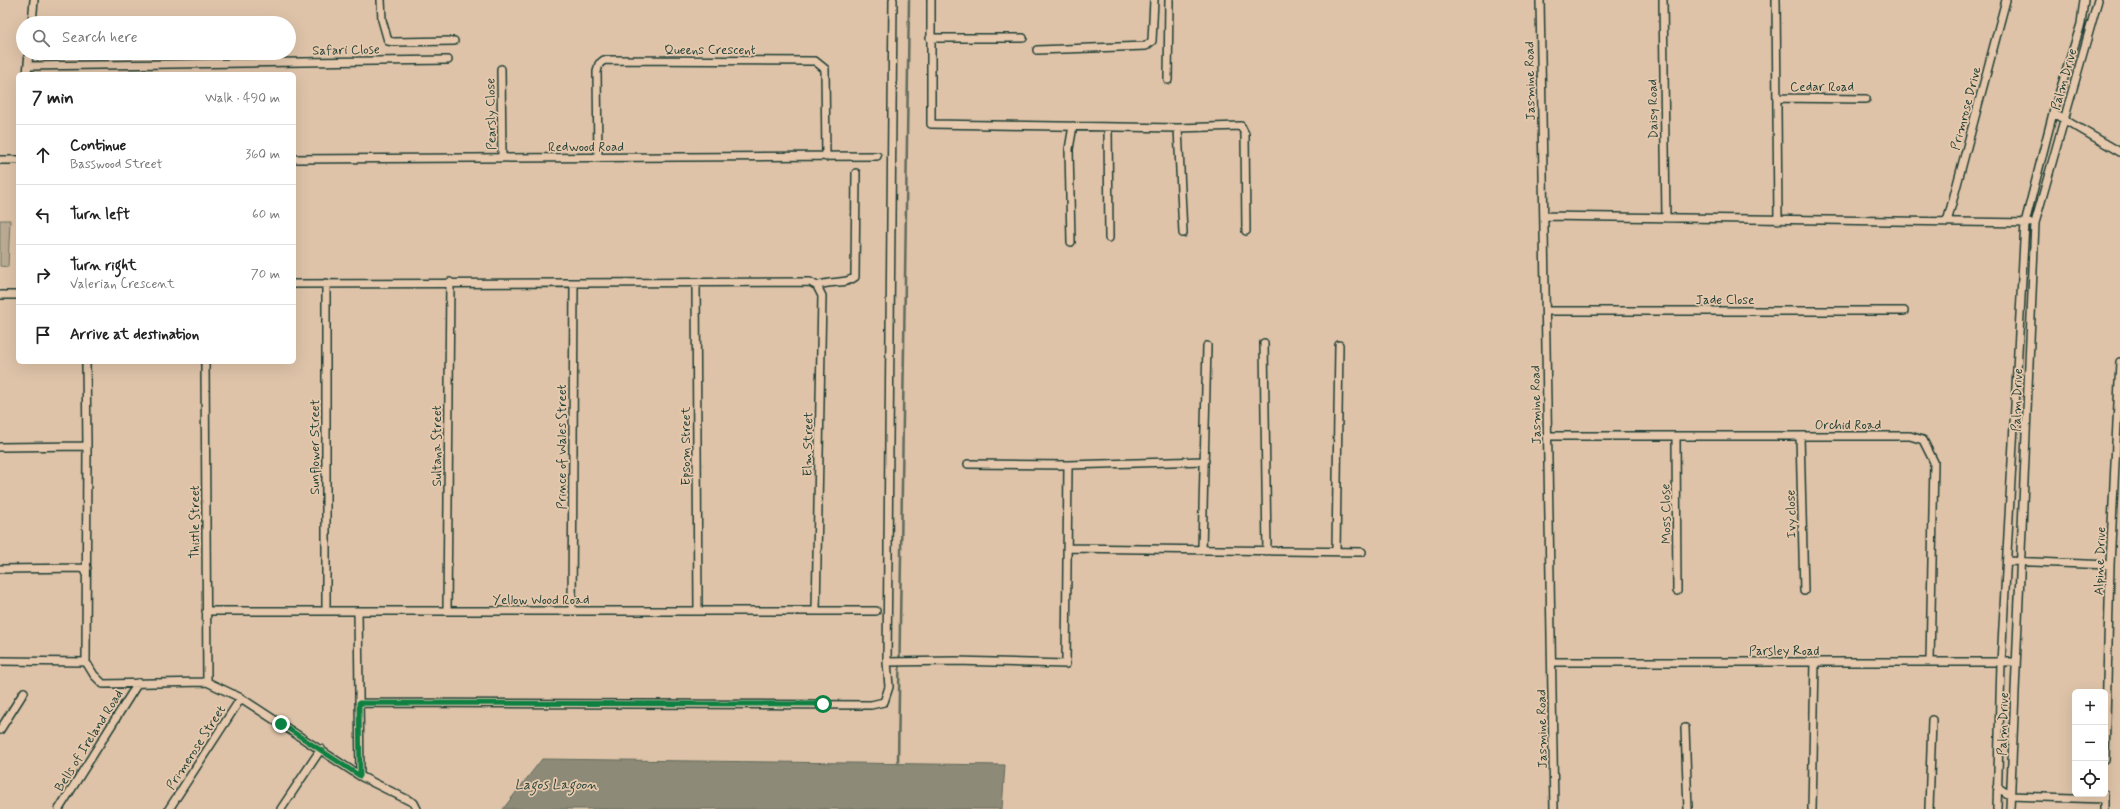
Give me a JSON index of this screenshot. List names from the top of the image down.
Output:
{
  "streets": {
    "street": [
      "Safari Close",
      "Queens Crescent",
      "Palm Drive",
      "Jasmine Road",
      "Cedar Road",
      "Primrose Drive",
      "Daisy Road",
      "Pearsly Close",
      "Redwood Road",
      "Jade Close",
      "Orchid Road",
      "Elm Street",
      "Sultana Street",
      "Epsom Street",
      "Sunflower Street",
      "Prince of Wales Street",
      "Moss Close",
      "Ivy close",
      "Thistle Street",
      "Alpine Drive",
      "Yellow Wood Road",
      "Parsley Road",
      "Bells of Ireland Road",
      "Primerose Street"
    ]
  },
  "crossings": [
    ["Queens Crescent", "Redwood Road"],
    ["Palm Drive", "Parsley Road"],
    ["Jasmine Road", "Jade Close"],
    ["Jasmine Road", "Orchid Road"],
    ["Jasmine Road", "Parsley Road"],
    ["Pearsly Close", "Redwood Road"],
    ["Orchid Road", "Moss Close"],
    ["Orchid Road", "Ivy close"],
    ["Orchid Road", "Parsley Road"],
    ["Elm Street", "Yellow Wood Road"],
    ["Sultana Street", "Yellow Wood Road"],
    ["Epsom Street", "Yellow Wood Road"],
    ["Sunflower Street", "Yellow Wood Road"],
    ["Prince of Wales Street", "Yellow Wood Road"],
    ["Thistle Street", "Yellow Wood Road"]
  ],
  "water": ["Lagos Lagoon"],
  "page": {
    "search": "Search here",
    "heading": ["7 min", "Walk · 490 m"],
    "list": [
      ["Continue", "Basswood Street", "360 m"],
      ["Turn left", "60 m"],
      ["Turn right", "Valerian Crescent", "70 m"],
      "Arrive at destination"
    ],
    "map_buttons": ["+", "−"]
  }
}
